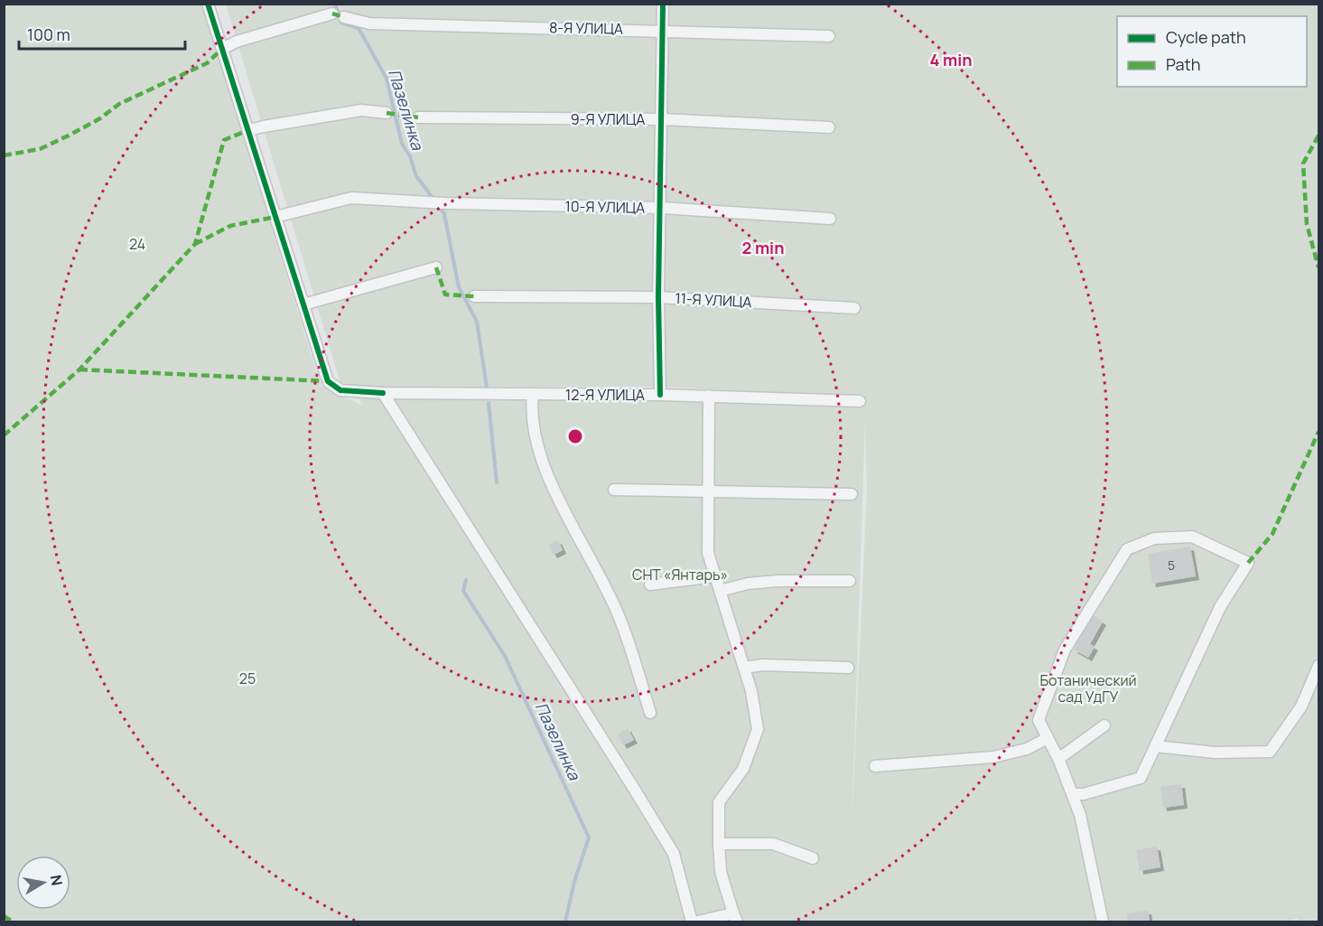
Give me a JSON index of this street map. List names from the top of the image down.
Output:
{
  "streets": {
    "street": [
      "8-Я УЛИЦА",
      "9-Я УЛИЦА",
      "10-Я УЛИЦА",
      "11-Я УЛИЦА",
      "12-Я УЛИЦА"
    ]
  },
  "crossings": [
    ["10-Я УЛИЦА", "12-Я УЛИЦА"]
  ],
  "water": ["Пазелинка"],
  "parks": [
    "24",
    "СНТ «Янтарь»",
    "25",
    "Ботанический сад УдГУ"
  ],
  "house_numbers": ["5"],
  "legend": ["Cycle path", "Path"],
  "scale_bar": "100 m",
  "north": "right",
  "rings": ["4 min", "2 min"]
}
